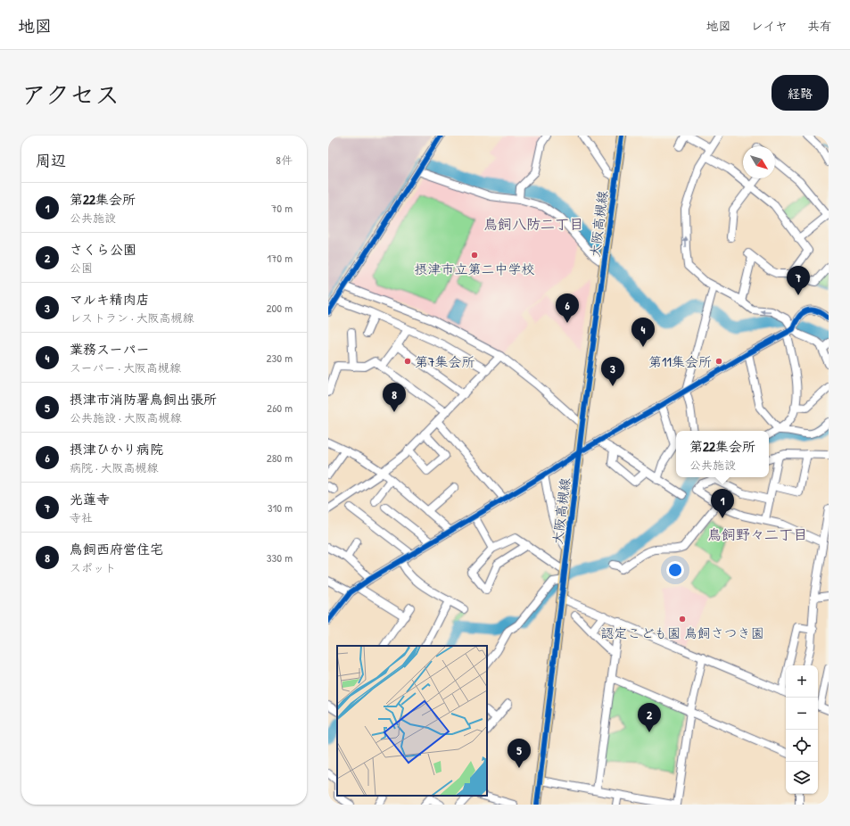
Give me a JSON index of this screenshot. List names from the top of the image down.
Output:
{
  "streets": {
    "main road": ["大阪高槻線"]
  },
  "districts": ["鳥飼八防二丁目", "鳥飼野々二丁目"],
  "places": [
    "摂津市立第二中学校",
    "第7集会所",
    "第11集会所",
    "認定こども園 鳥飼さつき園"
  ],
  "north": "bottom right",
  "page": {
    "header": "地図",
    "nav": ["地図", "レイヤ", "共有"],
    "title": "アクセス",
    "buttons": "経路",
    "heading": ["周辺", "8件"],
    "list": [
      {
        "mark": "1",
        "name": "第22集会所",
        "note": "公共施設",
        "value": "70 m"
      },
      {
        "mark": "2",
        "name": "さくら公園",
        "note": "公園",
        "value": "170 m"
      },
      {
        "mark": "3",
        "name": "マルキ精肉店",
        "note": "レストラン · 大阪高槻線",
        "value": "200 m"
      },
      {
        "mark": "4",
        "name": "業務スーパー",
        "note": "スーパー · 大阪高槻線",
        "value": "230 m"
      },
      {
        "mark": "5",
        "name": "摂津市消防署鳥飼出張所",
        "note": "公共施設 · 大阪高槻線",
        "value": "260 m"
      },
      {
        "mark": "6",
        "name": "摂津ひかり病院",
        "note": "病院 · 大阪高槻線",
        "value": "280 m"
      },
      {
        "mark": "7",
        "name": "光蓮寺",
        "note": "寺社",
        "value": "310 m"
      },
      {
        "mark": "8",
        "name": "鳥飼西府営住宅",
        "note": "スポット",
        "value": "330 m"
      }
    ],
    "pins": [
      "7",
      "6",
      "4",
      "3",
      "8",
      "1",
      "2",
      "5"
    ],
    "popup": ["第22集会所", "公共施設"],
    "map_buttons": ["+", "−"]
  }
}
